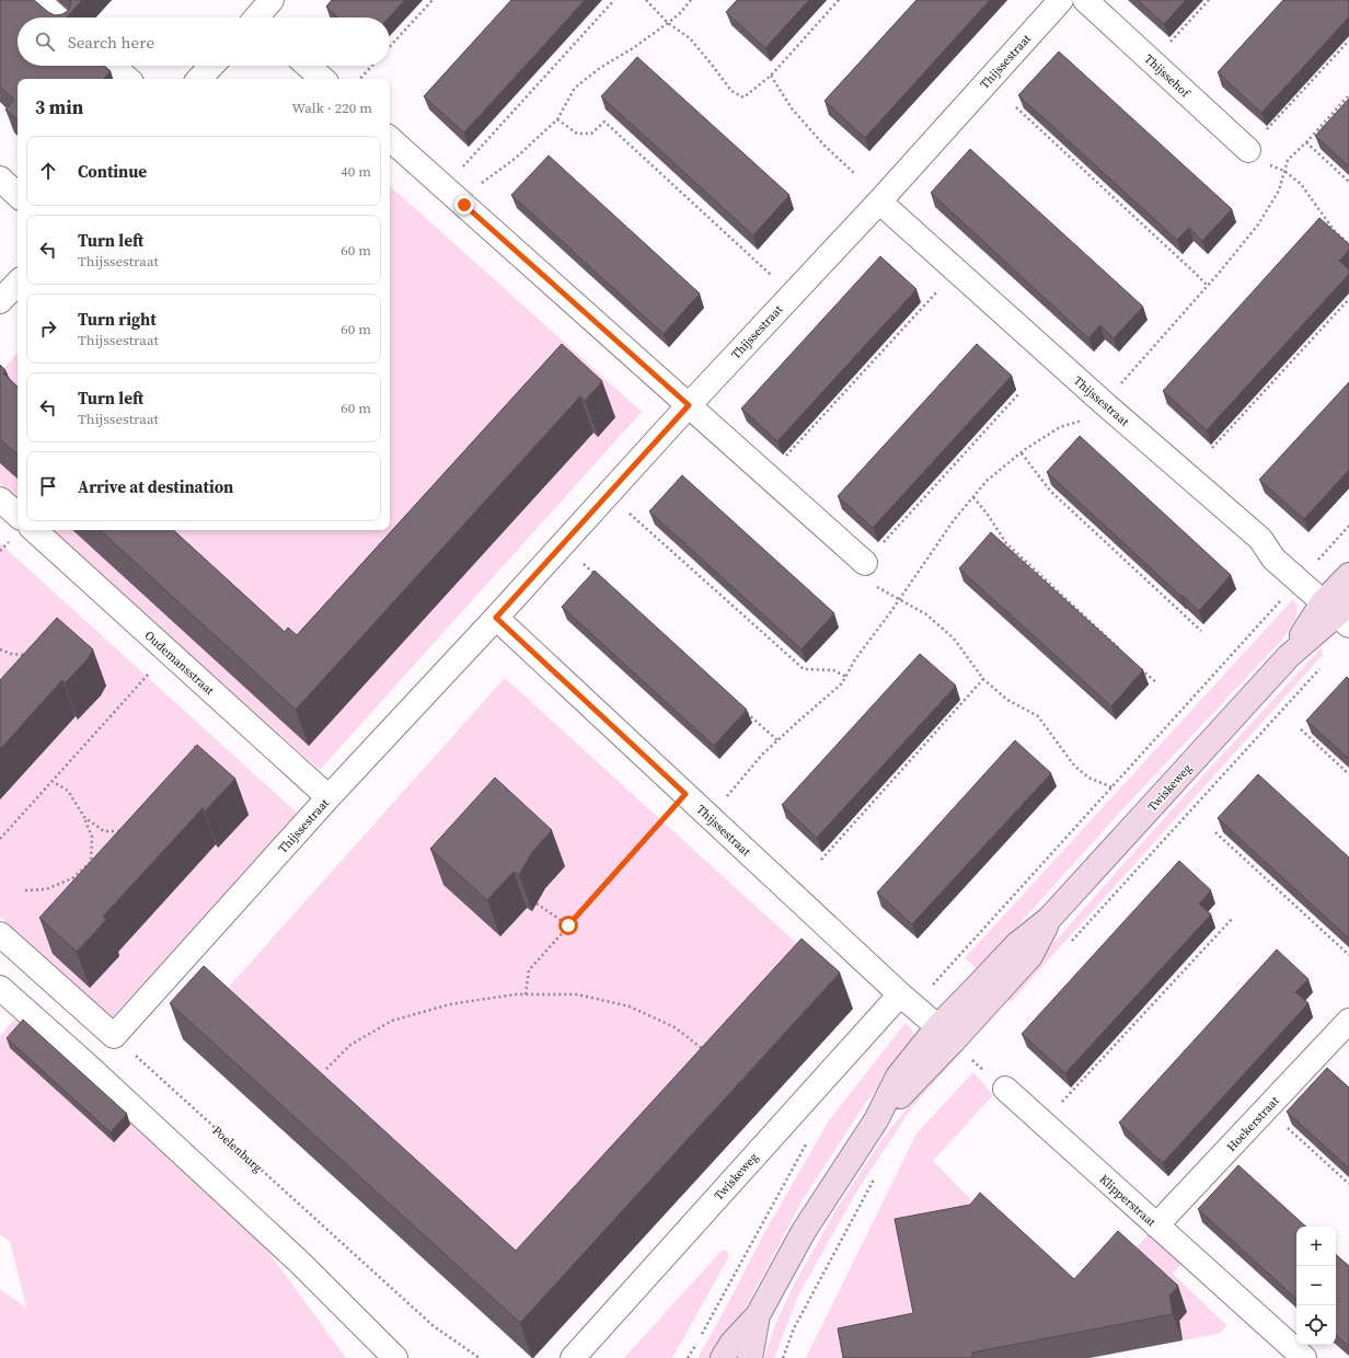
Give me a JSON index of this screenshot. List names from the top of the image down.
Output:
{
  "streets": {
    "main road": ["Twiskeweg"],
    "street": [
      "Thijssestraat",
      "Thijssehof",
      "Oudemansstraat",
      "Hoekerstraat",
      "Klipperstraat"
    ],
    "path": ["Poelenburg"]
  },
  "crossings": [
    ["Thijssestraat", "Oudemansstraat"],
    ["Thijssestraat", "Twiskeweg"],
    ["Thijssestraat", "Poelenburg"],
    ["Hoekerstraat", "Klipperstraat"]
  ],
  "page": {
    "search": "Search here",
    "heading": ["3 min", "Walk · 220 m"],
    "list": [
      ["Continue", "40 m"],
      ["Turn left", "Thijssestraat", "60 m"],
      ["Turn right", "Thijssestraat", "60 m"],
      ["Turn left", "Thijssestraat", "60 m"],
      "Arrive at destination"
    ],
    "map_buttons": ["+", "−"]
  }
}
